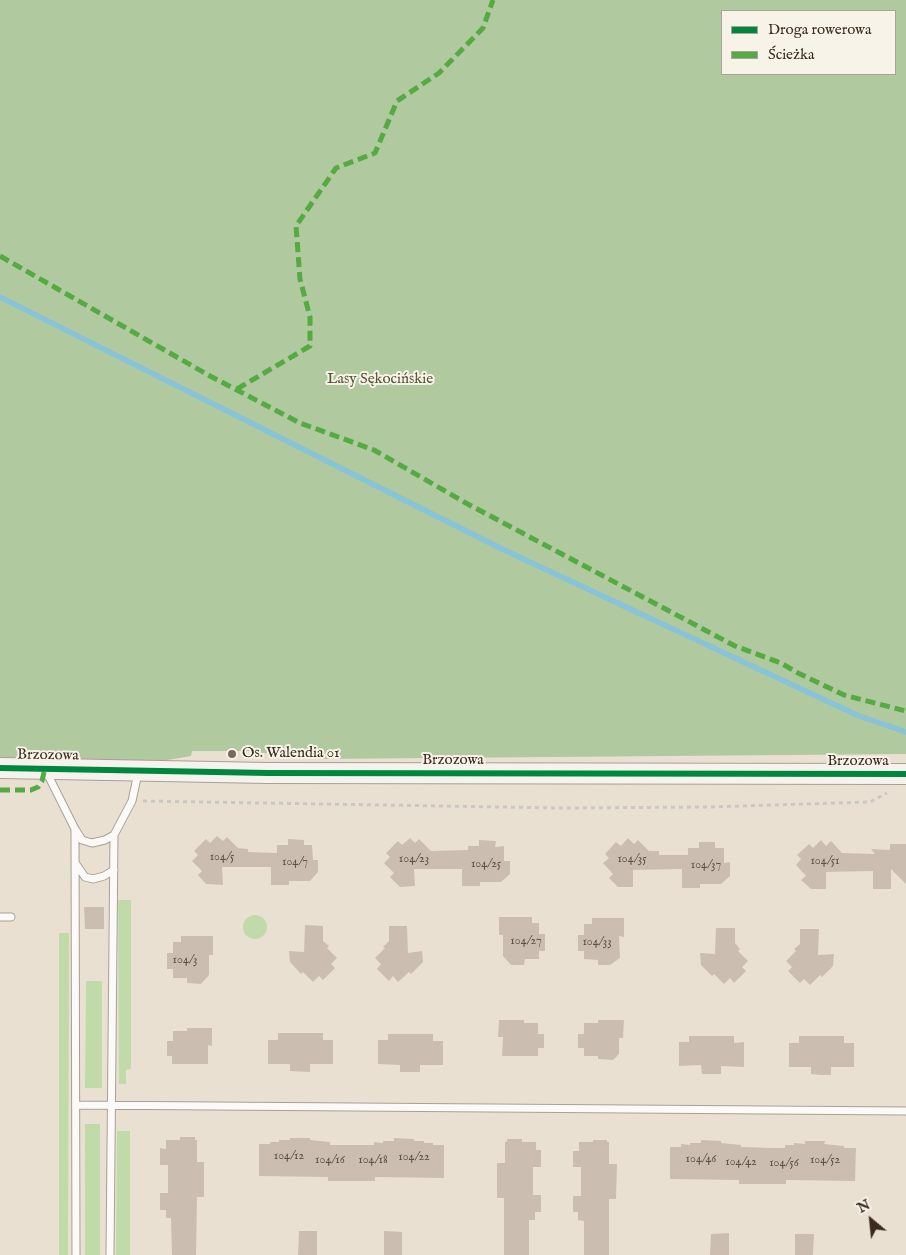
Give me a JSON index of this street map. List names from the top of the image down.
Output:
{
  "streets": {
    "street": ["Brzozowa"]
  },
  "parks": ["Lasy Sękocińskie"],
  "places": ["Os. Walendia 01"],
  "house_numbers": [
    "104/5",
    "104/23",
    "104/35",
    "104/51",
    "104/7",
    "104/25",
    "104/37",
    "104/27",
    "104/33",
    "104/3",
    "104/12",
    "104/22",
    "104/46",
    "104/16",
    "104/18",
    "104/52",
    "104/42",
    "104/56"
  ],
  "legend": ["Droga rowerowa", "Ścieżka"],
  "north": "top left"
}
